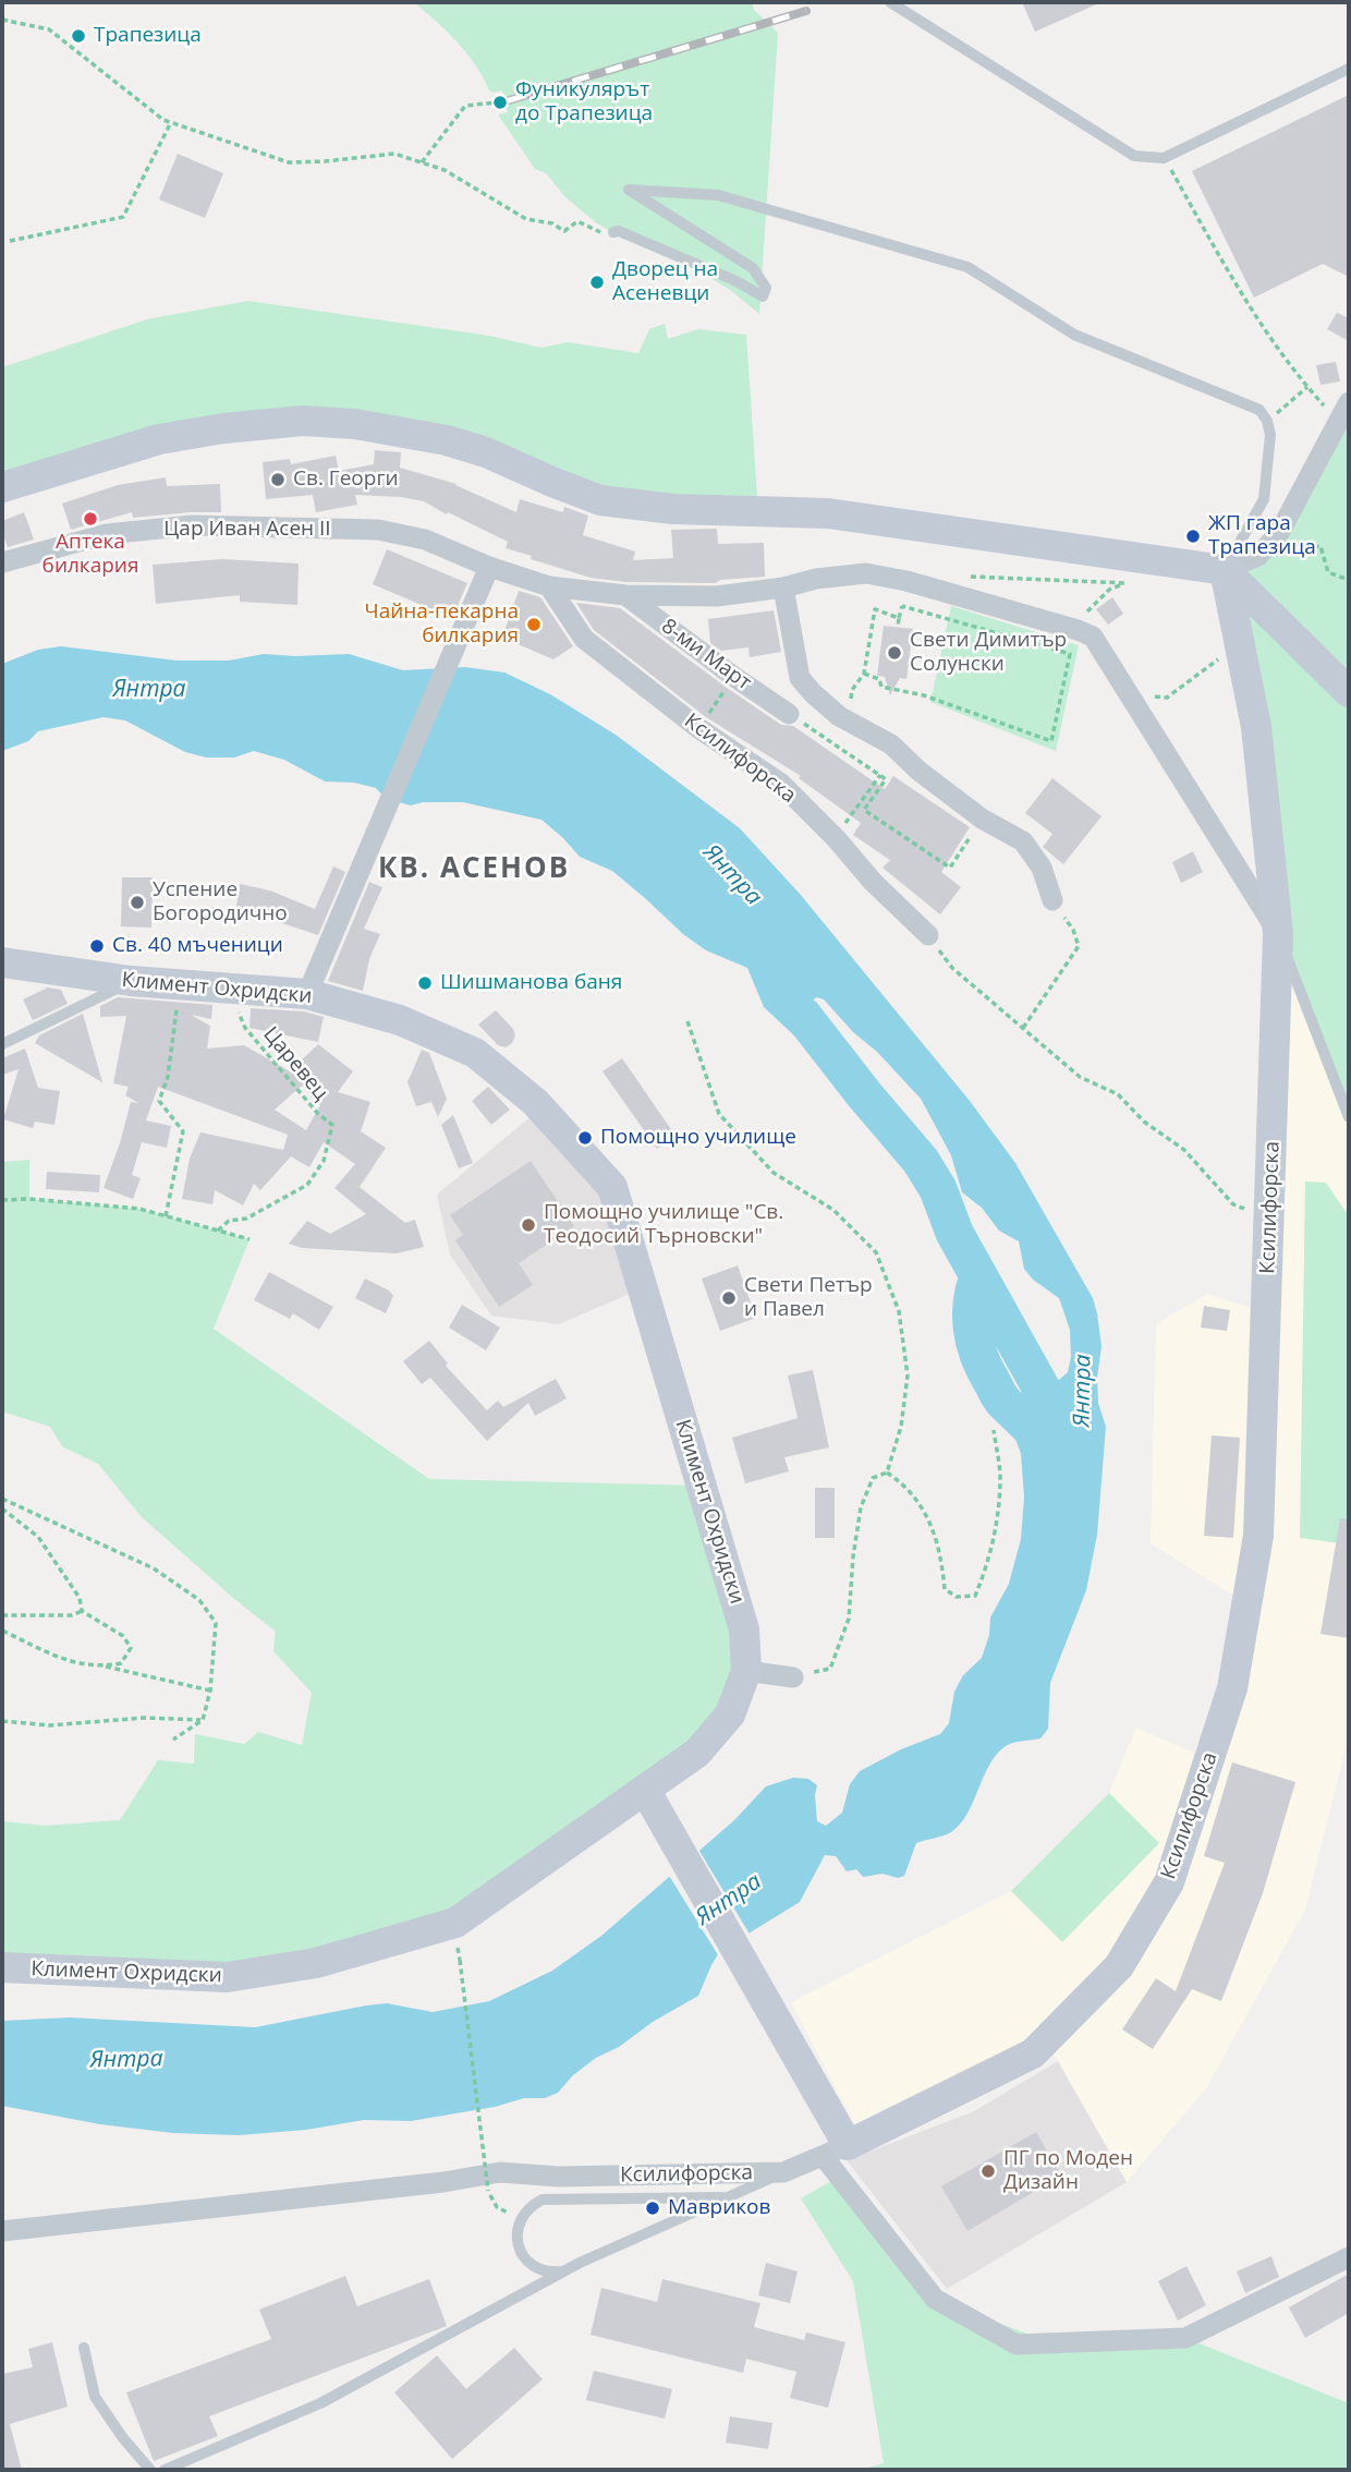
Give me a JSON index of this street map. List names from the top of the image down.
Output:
{
  "streets": {
    "street": [
      "Цар Иван Асен II",
      "8-ми Март",
      "Ксилифорска",
      "Климент Охридски"
    ],
    "path": ["Царевец"]
  },
  "crossings": [
    ["Цар Иван Асен II", "8-ми Март"],
    ["Цар Иван Асен II", "Ксилифорска"],
    ["Климент Охридски", "Царевец"]
  ],
  "districts": ["КВ. АСЕНОВ"],
  "water": ["Янтра"],
  "places": [
    "Трапезица",
    "Фуникулярът до Трапезица",
    "Дворец на Асеневци",
    "Св. Георги",
    "Аптека билкария",
    "ЖП гара Трапезица",
    "Чайна-пекарна билкария",
    "Свети Димитър Солунски",
    "Успение Богородично",
    "Св. 40 мъченици",
    "Шишманова баня",
    "Помощно училище",
    "Помощно училище \"Св. Теодосий Търновски\"",
    "Свети Петър и Павел",
    "ПГ по Моден Дизайн",
    "Мавриков"
  ]
}
